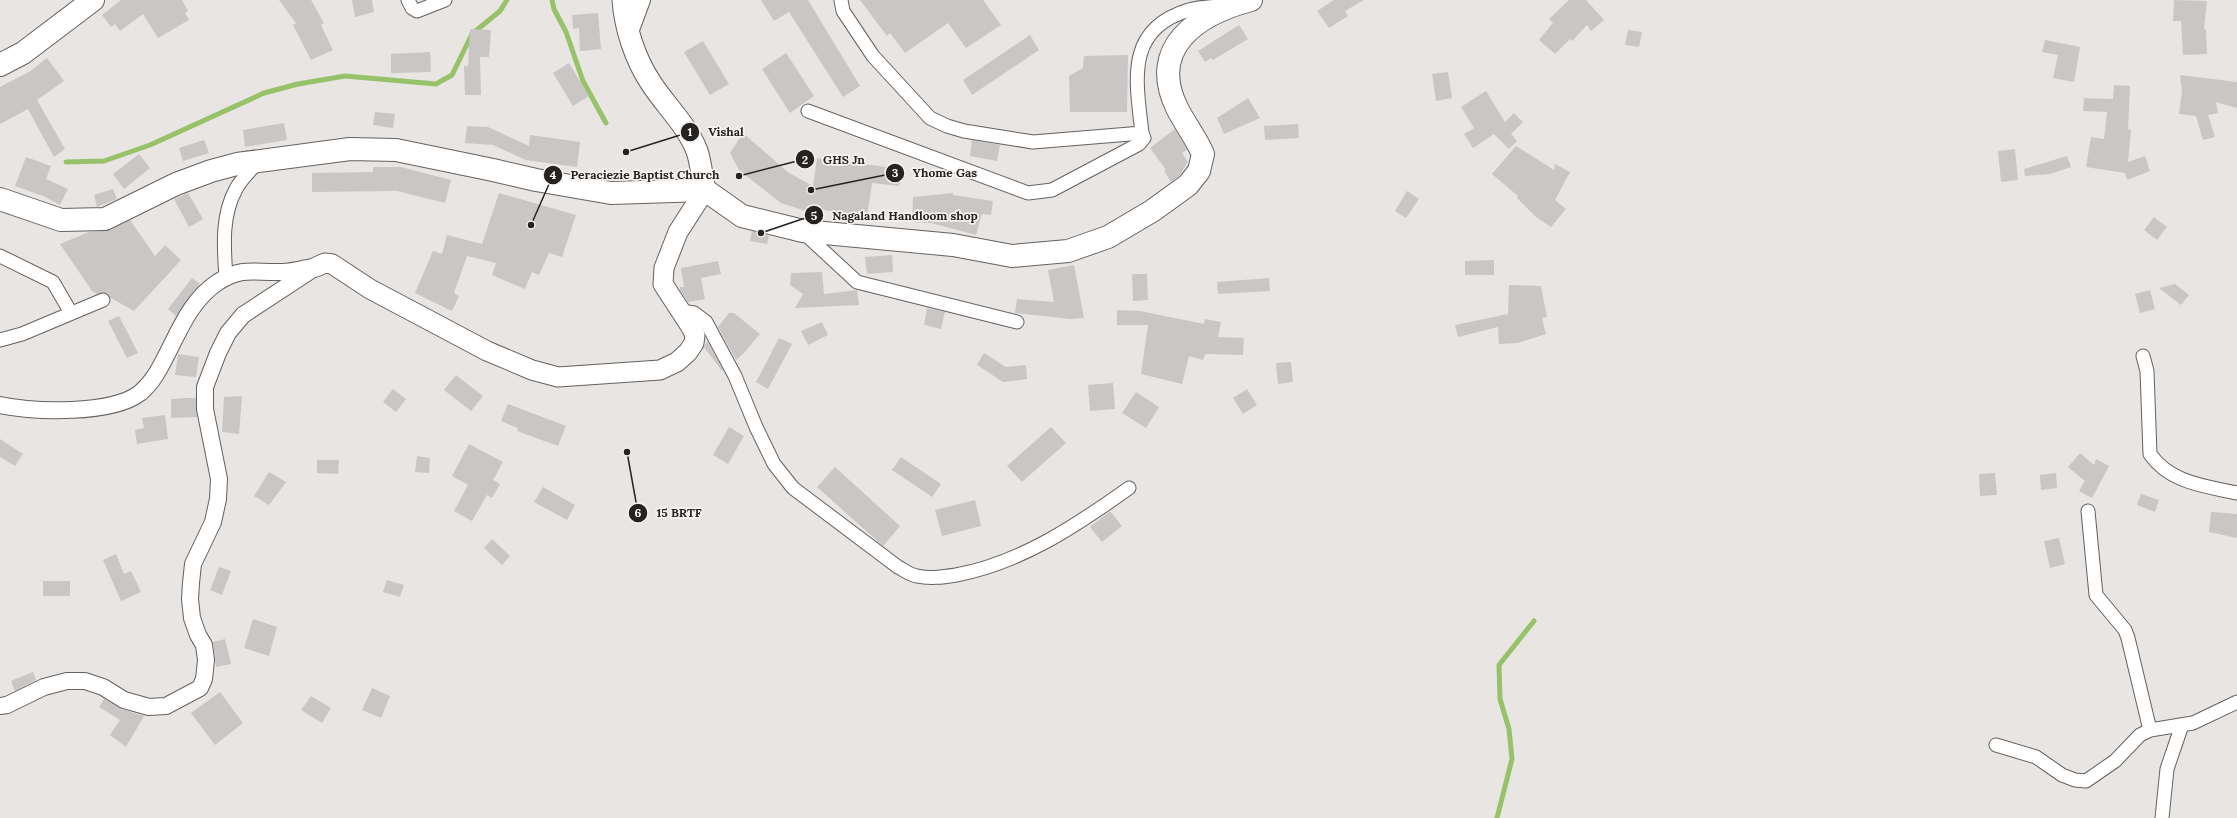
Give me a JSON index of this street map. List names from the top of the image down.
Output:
{
  "places": [
    "Vishal",
    "GHS Jn",
    "Yhome Gas",
    "Peraciezie Baptist Church",
    "Nagaland Handloom shop",
    "15 BRTF"
  ]
}
